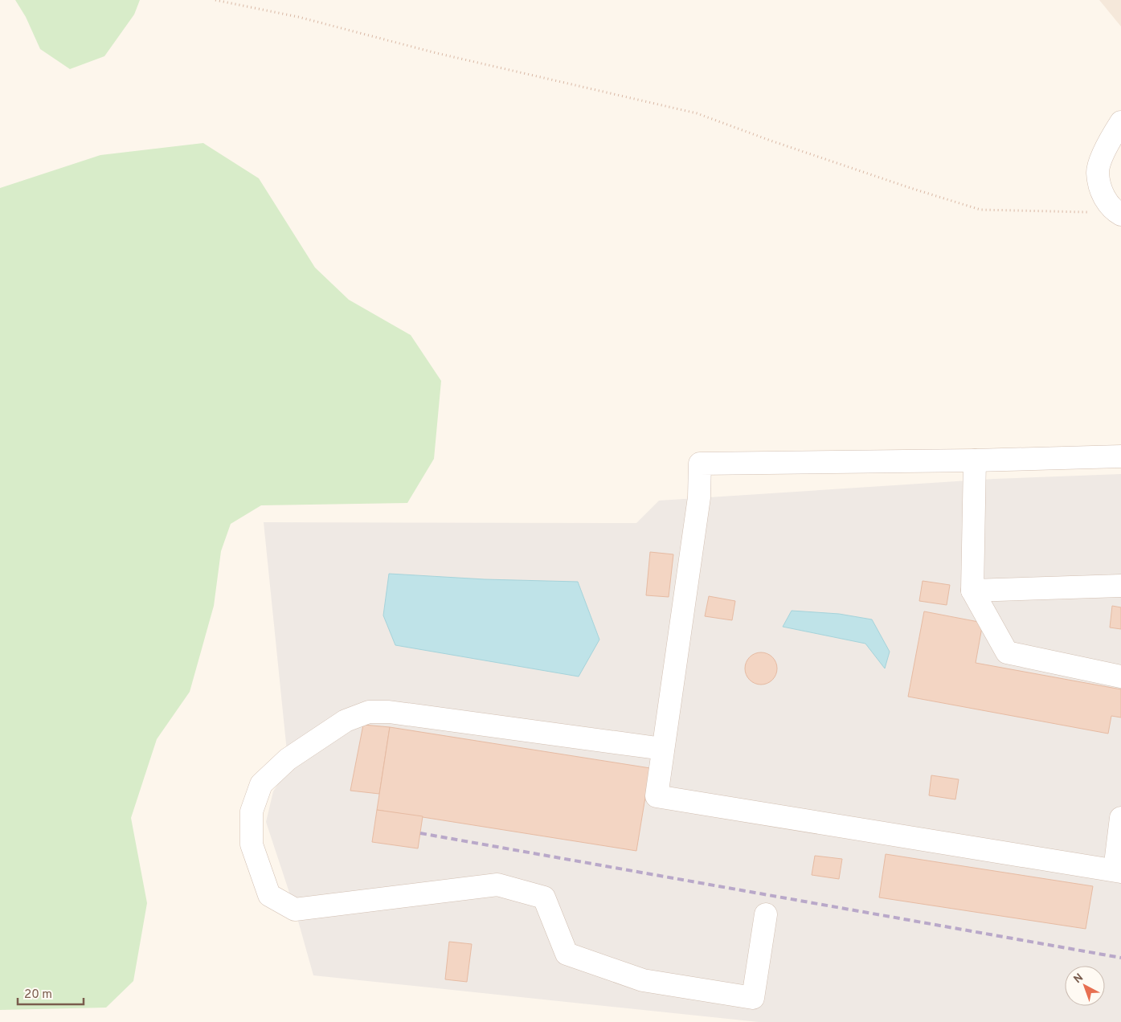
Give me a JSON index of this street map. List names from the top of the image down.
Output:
{
  "scale_bar": "20 m",
  "north": "top left"
}
